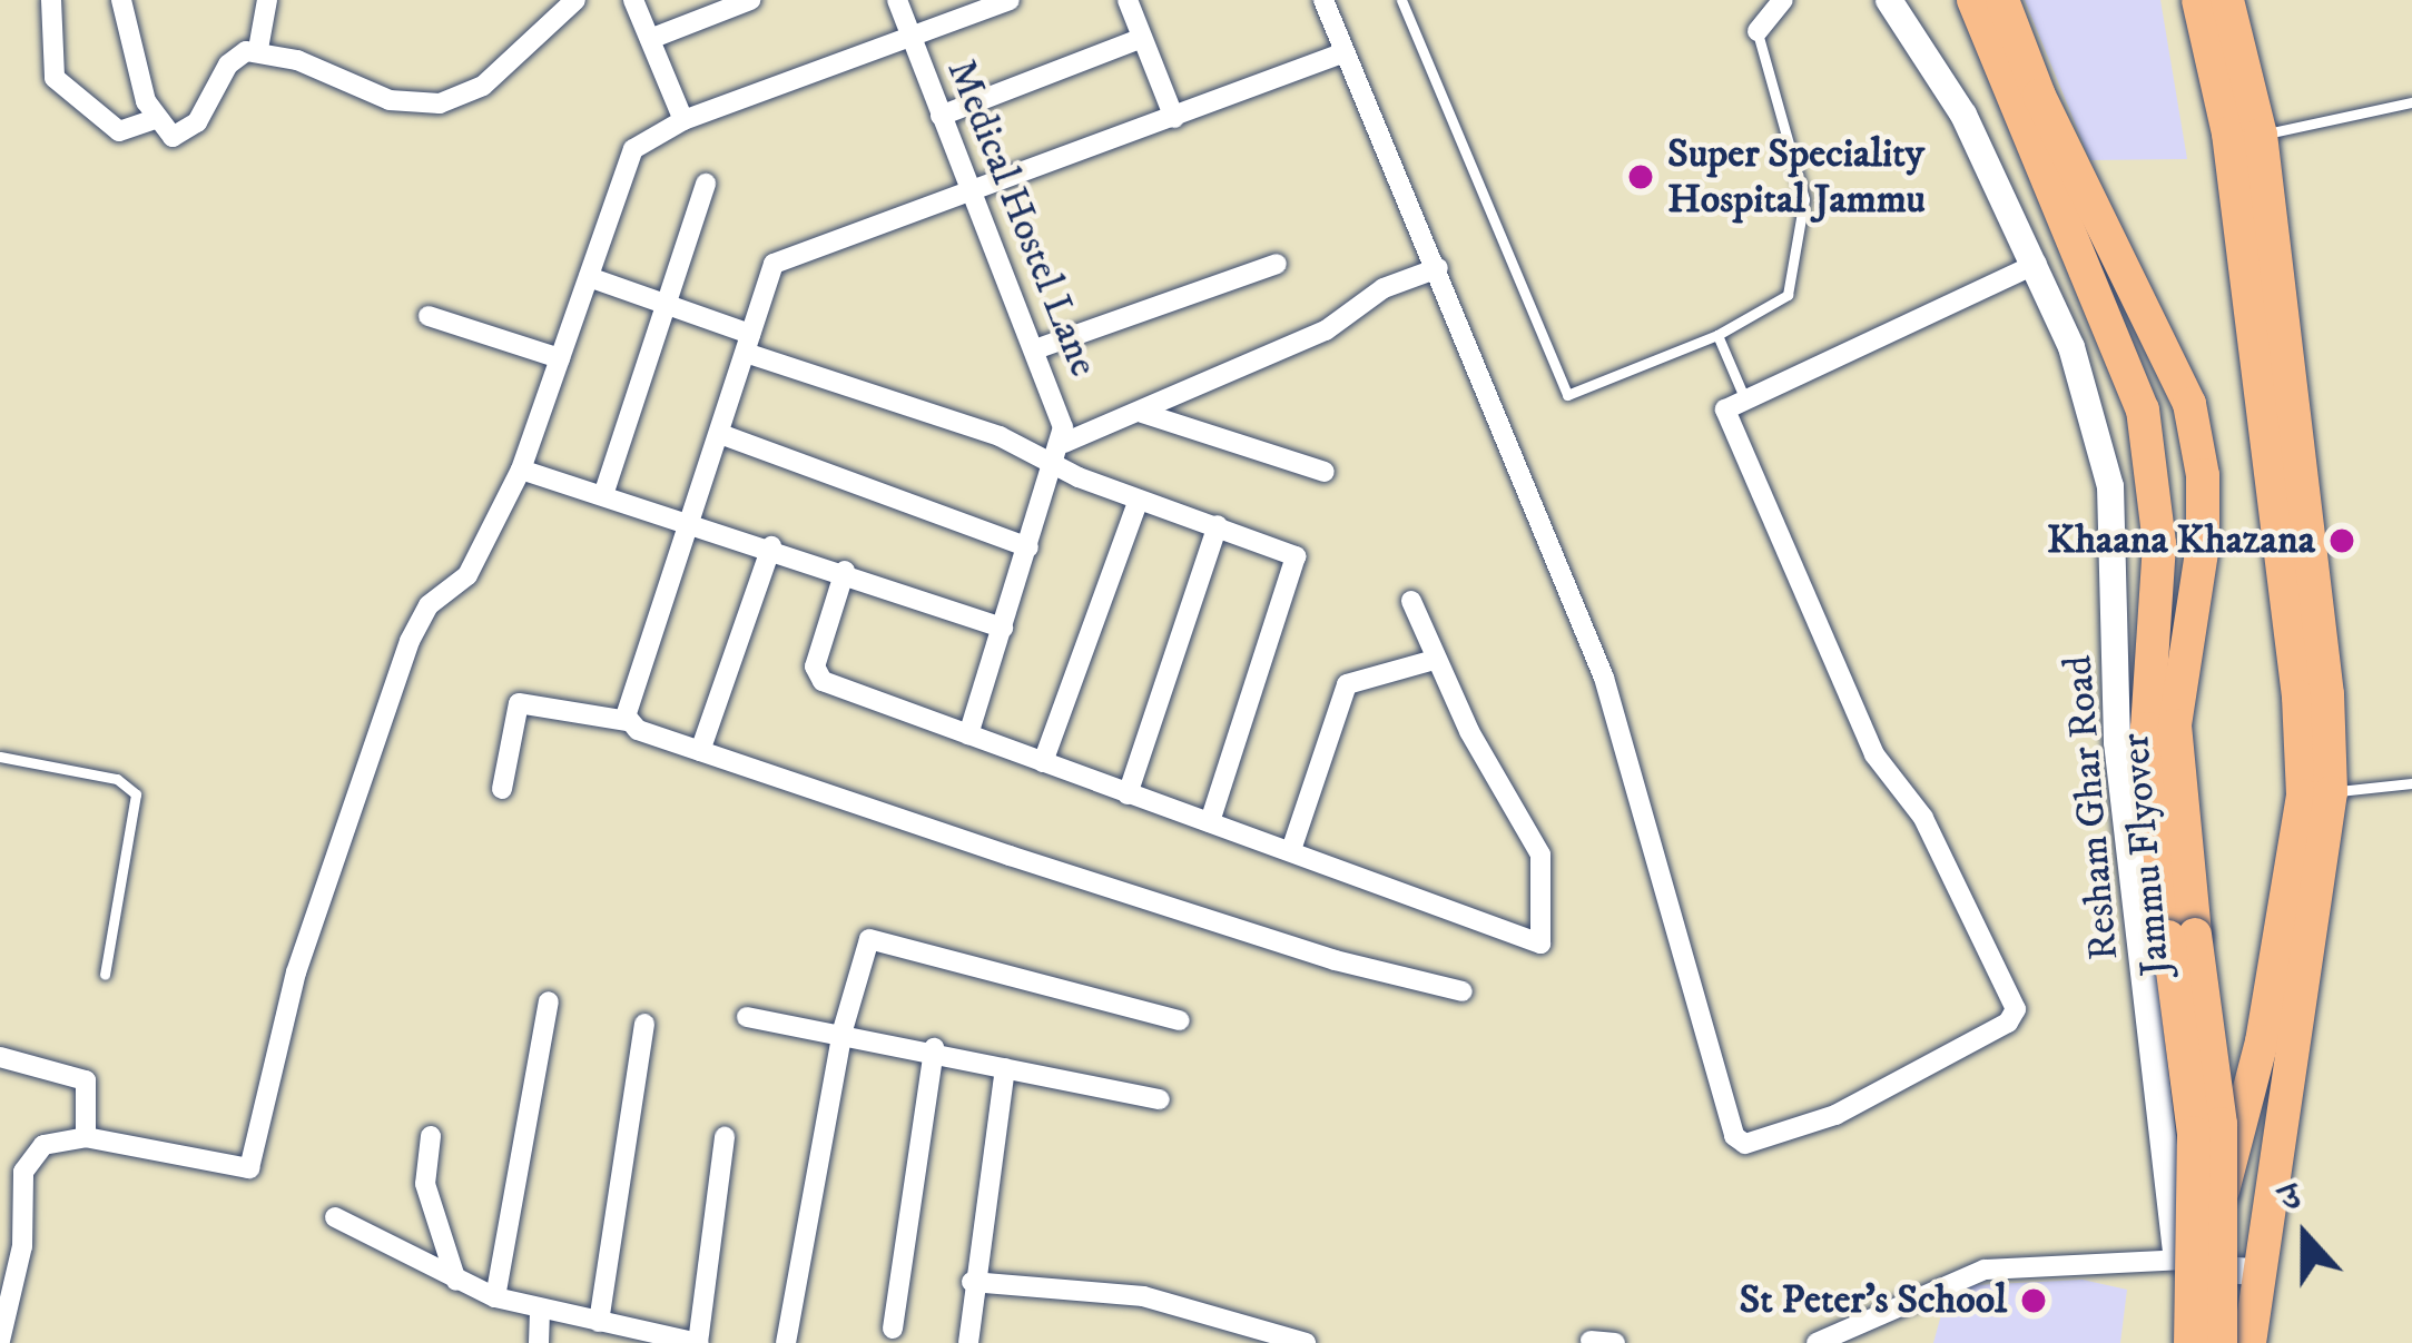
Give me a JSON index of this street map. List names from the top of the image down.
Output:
{
  "streets": {
    "main road": ["Jammu Flyover"],
    "street": ["Medical Hostel Lane", "Resham Ghar Road"]
  },
  "places": ["Super Speciality Hospital Jammu", "Khaana Khazana", "St Peter's School"],
  "north": "top"
}
